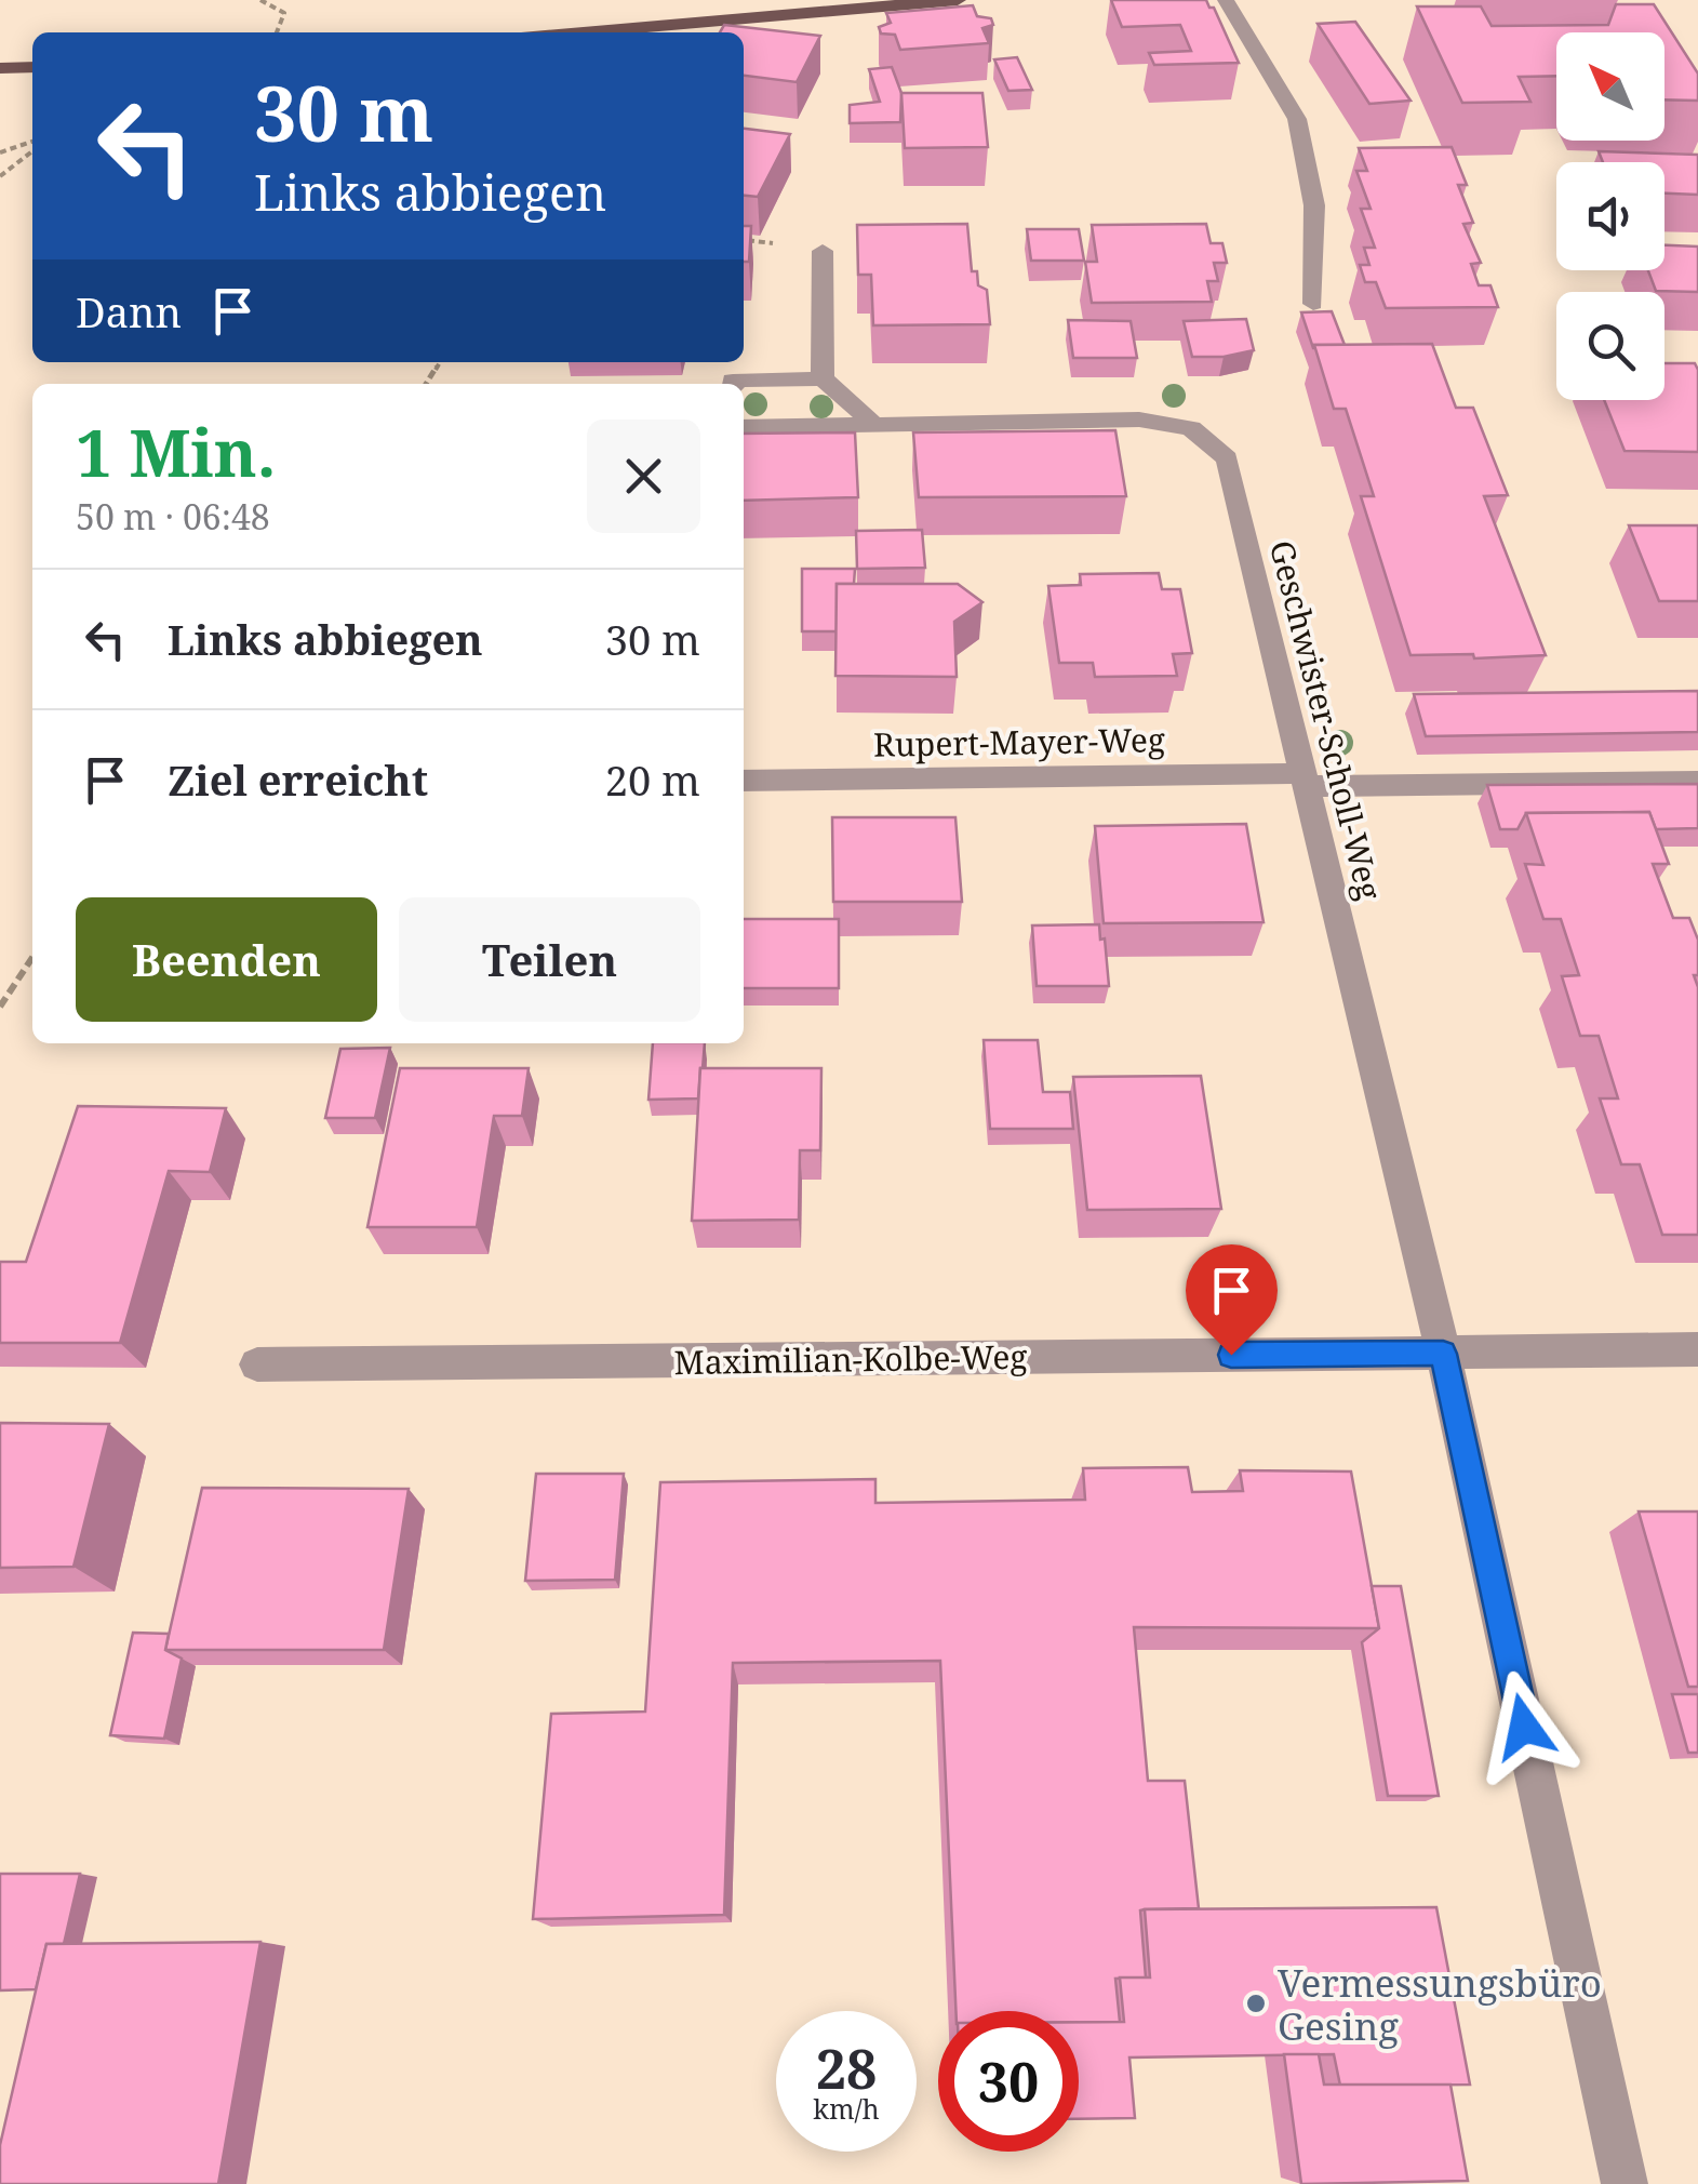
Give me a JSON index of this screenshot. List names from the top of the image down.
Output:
{
  "streets": {
    "street": ["Geschwister-Scholl-Weg", "Rupert-Mayer-Weg", "Maximilian-Kolbe-Weg"]
  },
  "crossings": [
    ["Geschwister-Scholl-Weg", "Rupert-Mayer-Weg"],
    ["Geschwister-Scholl-Weg", "Maximilian-Kolbe-Weg"]
  ],
  "places": ["Vermessungsbüro Gesing"],
  "north": "top left",
  "page": {
    "turn": ["30 m", "Links abbiegen"],
    "then": "Dann",
    "heading": ["1 Min.", "50 m · 06:48"],
    "list": [
      {
        "name": "Links abbiegen",
        "value": "30 m"
      },
      {
        "name": "Ziel erreicht",
        "value": "20 m"
      }
    ],
    "buttons": ["Beenden", "Teilen"],
    "speed": "28 km/h",
    "limit": "30"
  }
}
